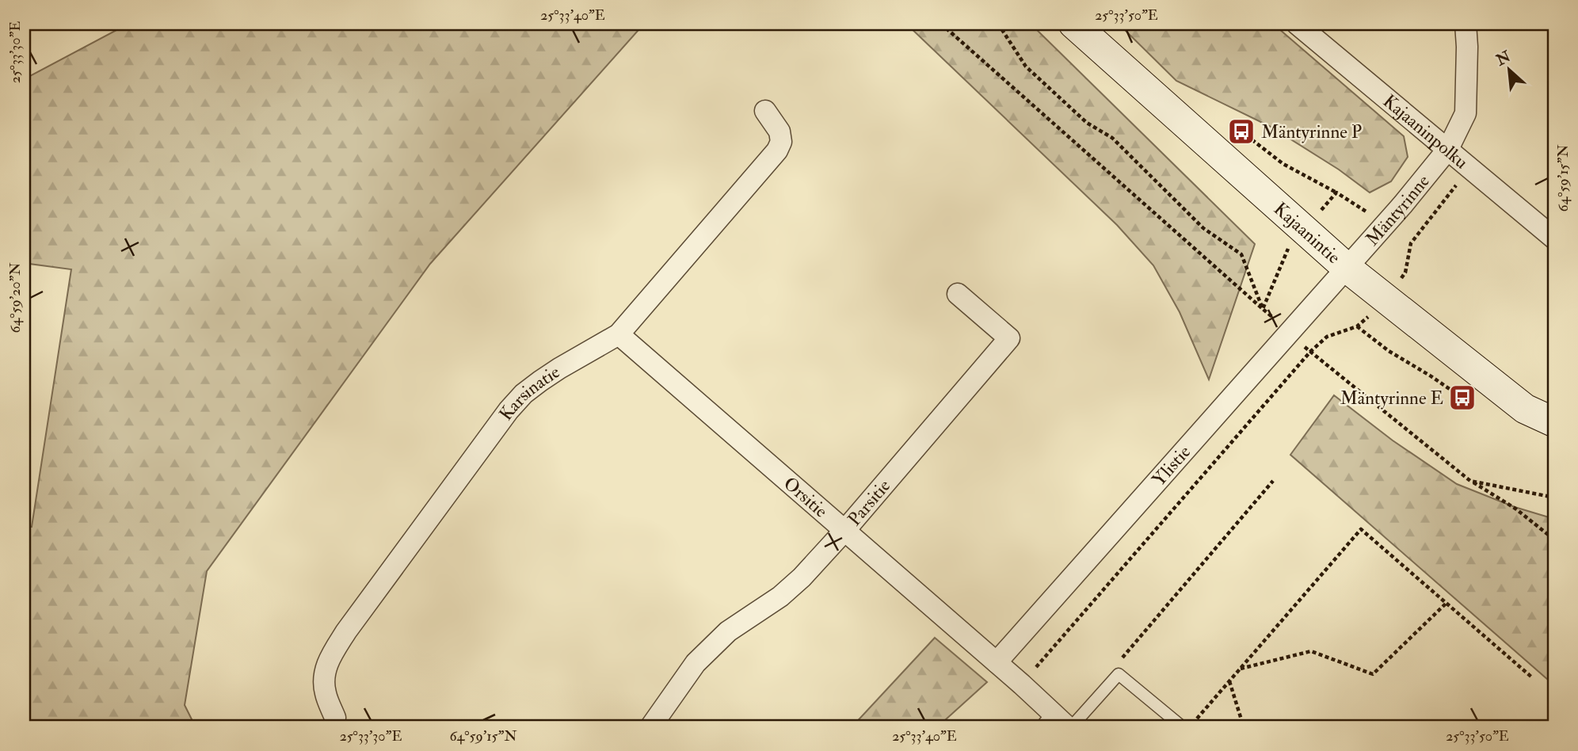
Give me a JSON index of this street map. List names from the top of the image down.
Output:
{
  "streets": {
    "main road": ["Kajaanintie"],
    "street": [
      "Kajaaninpolku",
      "Mäntyrinne",
      "Karsinatie",
      "Ylistie",
      "Orsitie",
      "Parsitie"
    ]
  },
  "crossings": [
    ["Kajaaninpolku", "Mäntyrinne"],
    ["Mäntyrinne", "Kajaanintie"],
    ["Mäntyrinne", "Ylistie"],
    ["Kajaanintie", "Ylistie"],
    ["Karsinatie", "Orsitie"],
    ["Ylistie", "Orsitie"],
    ["Orsitie", "Parsitie"]
  ],
  "places": {
    "bus stop": ["Mäntyrinne P", "Mäntyrinne E"]
  },
  "north": "top left",
  "coordinates": [
    "25°33'40\"E",
    "25°33'50\"E",
    "25°33'30\"E",
    "64°59'15\"N",
    "64°59'20\"N"
  ]
}
